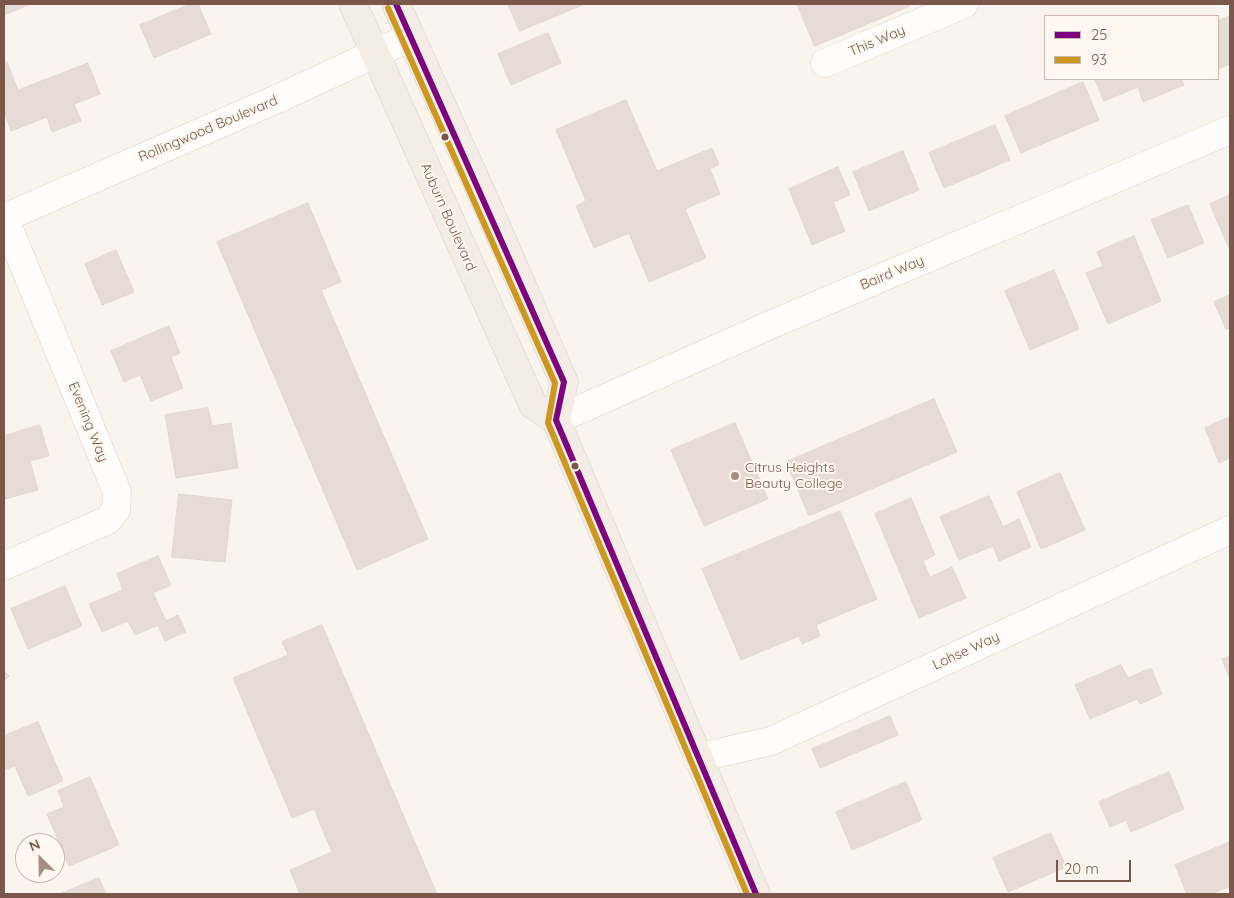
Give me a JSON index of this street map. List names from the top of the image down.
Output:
{
  "streets": {
    "main road": ["Auburn Boulevard"],
    "street": [
      "This Way",
      "Rollingwood Boulevard",
      "Baird Way",
      "Evening Way",
      "Lohse Way"
    ]
  },
  "crossings": [
    ["Rollingwood Boulevard", "Auburn Boulevard"],
    ["Rollingwood Boulevard", "Evening Way"],
    ["Auburn Boulevard", "Baird Way"]
  ],
  "places": ["Citrus Heights Beauty College"],
  "lines": ["transit line 25", "transit line 93"],
  "legend": ["25", "93"],
  "scale_bar": "20 m",
  "north": "top left"
}
